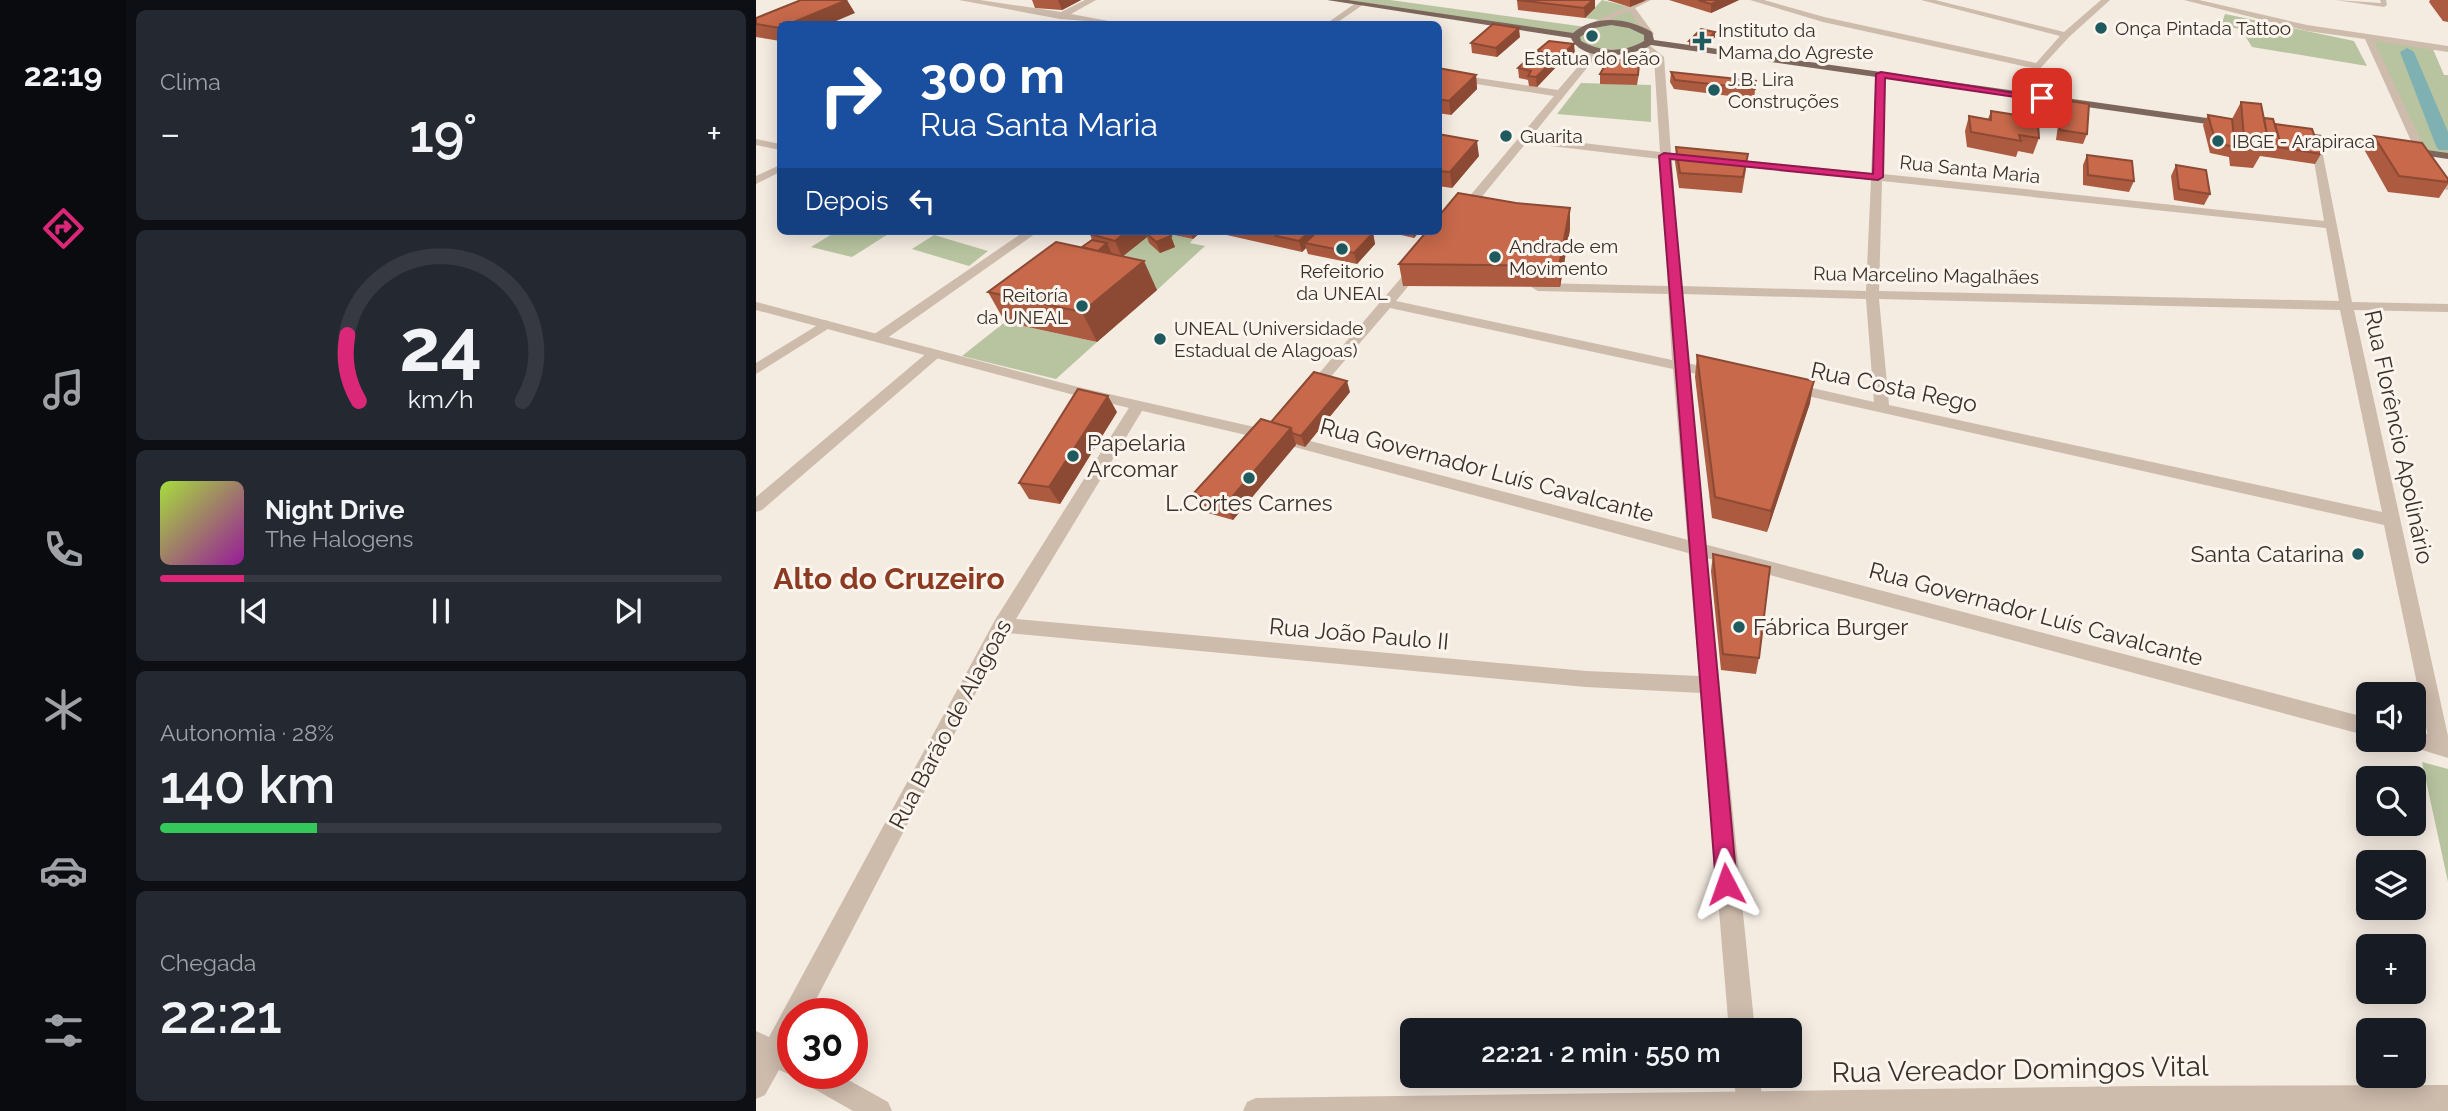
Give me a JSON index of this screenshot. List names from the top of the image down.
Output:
{
  "streets": {
    "street": [
      "Rua Santa Maria",
      "Rua Marcelino Magalhães",
      "Rua Costa Rego",
      "Rua Florêncio Apolinário",
      "Rua Governador Luís Cavalcante",
      "Rua João Paulo II",
      "Rua Barão de Alagoas",
      "Rua Vereador Domingos Vital"
    ]
  },
  "crossings": [
    ["Rua Santa Maria", "Rua Florêncio Apolinário"],
    ["Rua Marcelino Magalhães", "Rua Florêncio Apolinário"],
    ["Rua Costa Rego", "Rua Florêncio Apolinário"],
    ["Rua Governador Luís Cavalcante", "Rua Barão de Alagoas"],
    ["Rua João Paulo II", "Rua Barão de Alagoas"]
  ],
  "districts": ["Alto do Cruzeiro"],
  "places": {
    "other": [
      "Onça Pintada Tattoo",
      "Estatua do leão",
      "J.B. Lira Construções",
      "Guarita",
      "IBGE - Arapiraca",
      "Refeitorio da UNEAL",
      "Andrade em Movimento",
      "Reitoría da UNEAL",
      "UNEAL (Universidade Estadual de Alagoas)",
      "Papelaria Arcomar",
      "L.Cortes Carnes",
      "Santa Catarina",
      "Fábrica Burger"
    ],
    "health": ["Instituto da Mama do Agreste"]
  },
  "page": {
    "tabs": "22:19",
    "tile": [
      "Clima",
      ["Autonomia · 28%", "140 km"],
      ["Chegada", "22:21"]
    ],
    "turn": ["300 m", "Rua Santa Maria"],
    "heat": ["−", "19°", "+"],
    "then": "Depois",
    "song": ["Night Drive", "The Halogens"],
    "map_buttons": ["+", "−"],
    "limit": "30",
    "trip": "22:21 · 2 min · 550 m",
    "gauge": ["24", "km/h"]
  }
}
